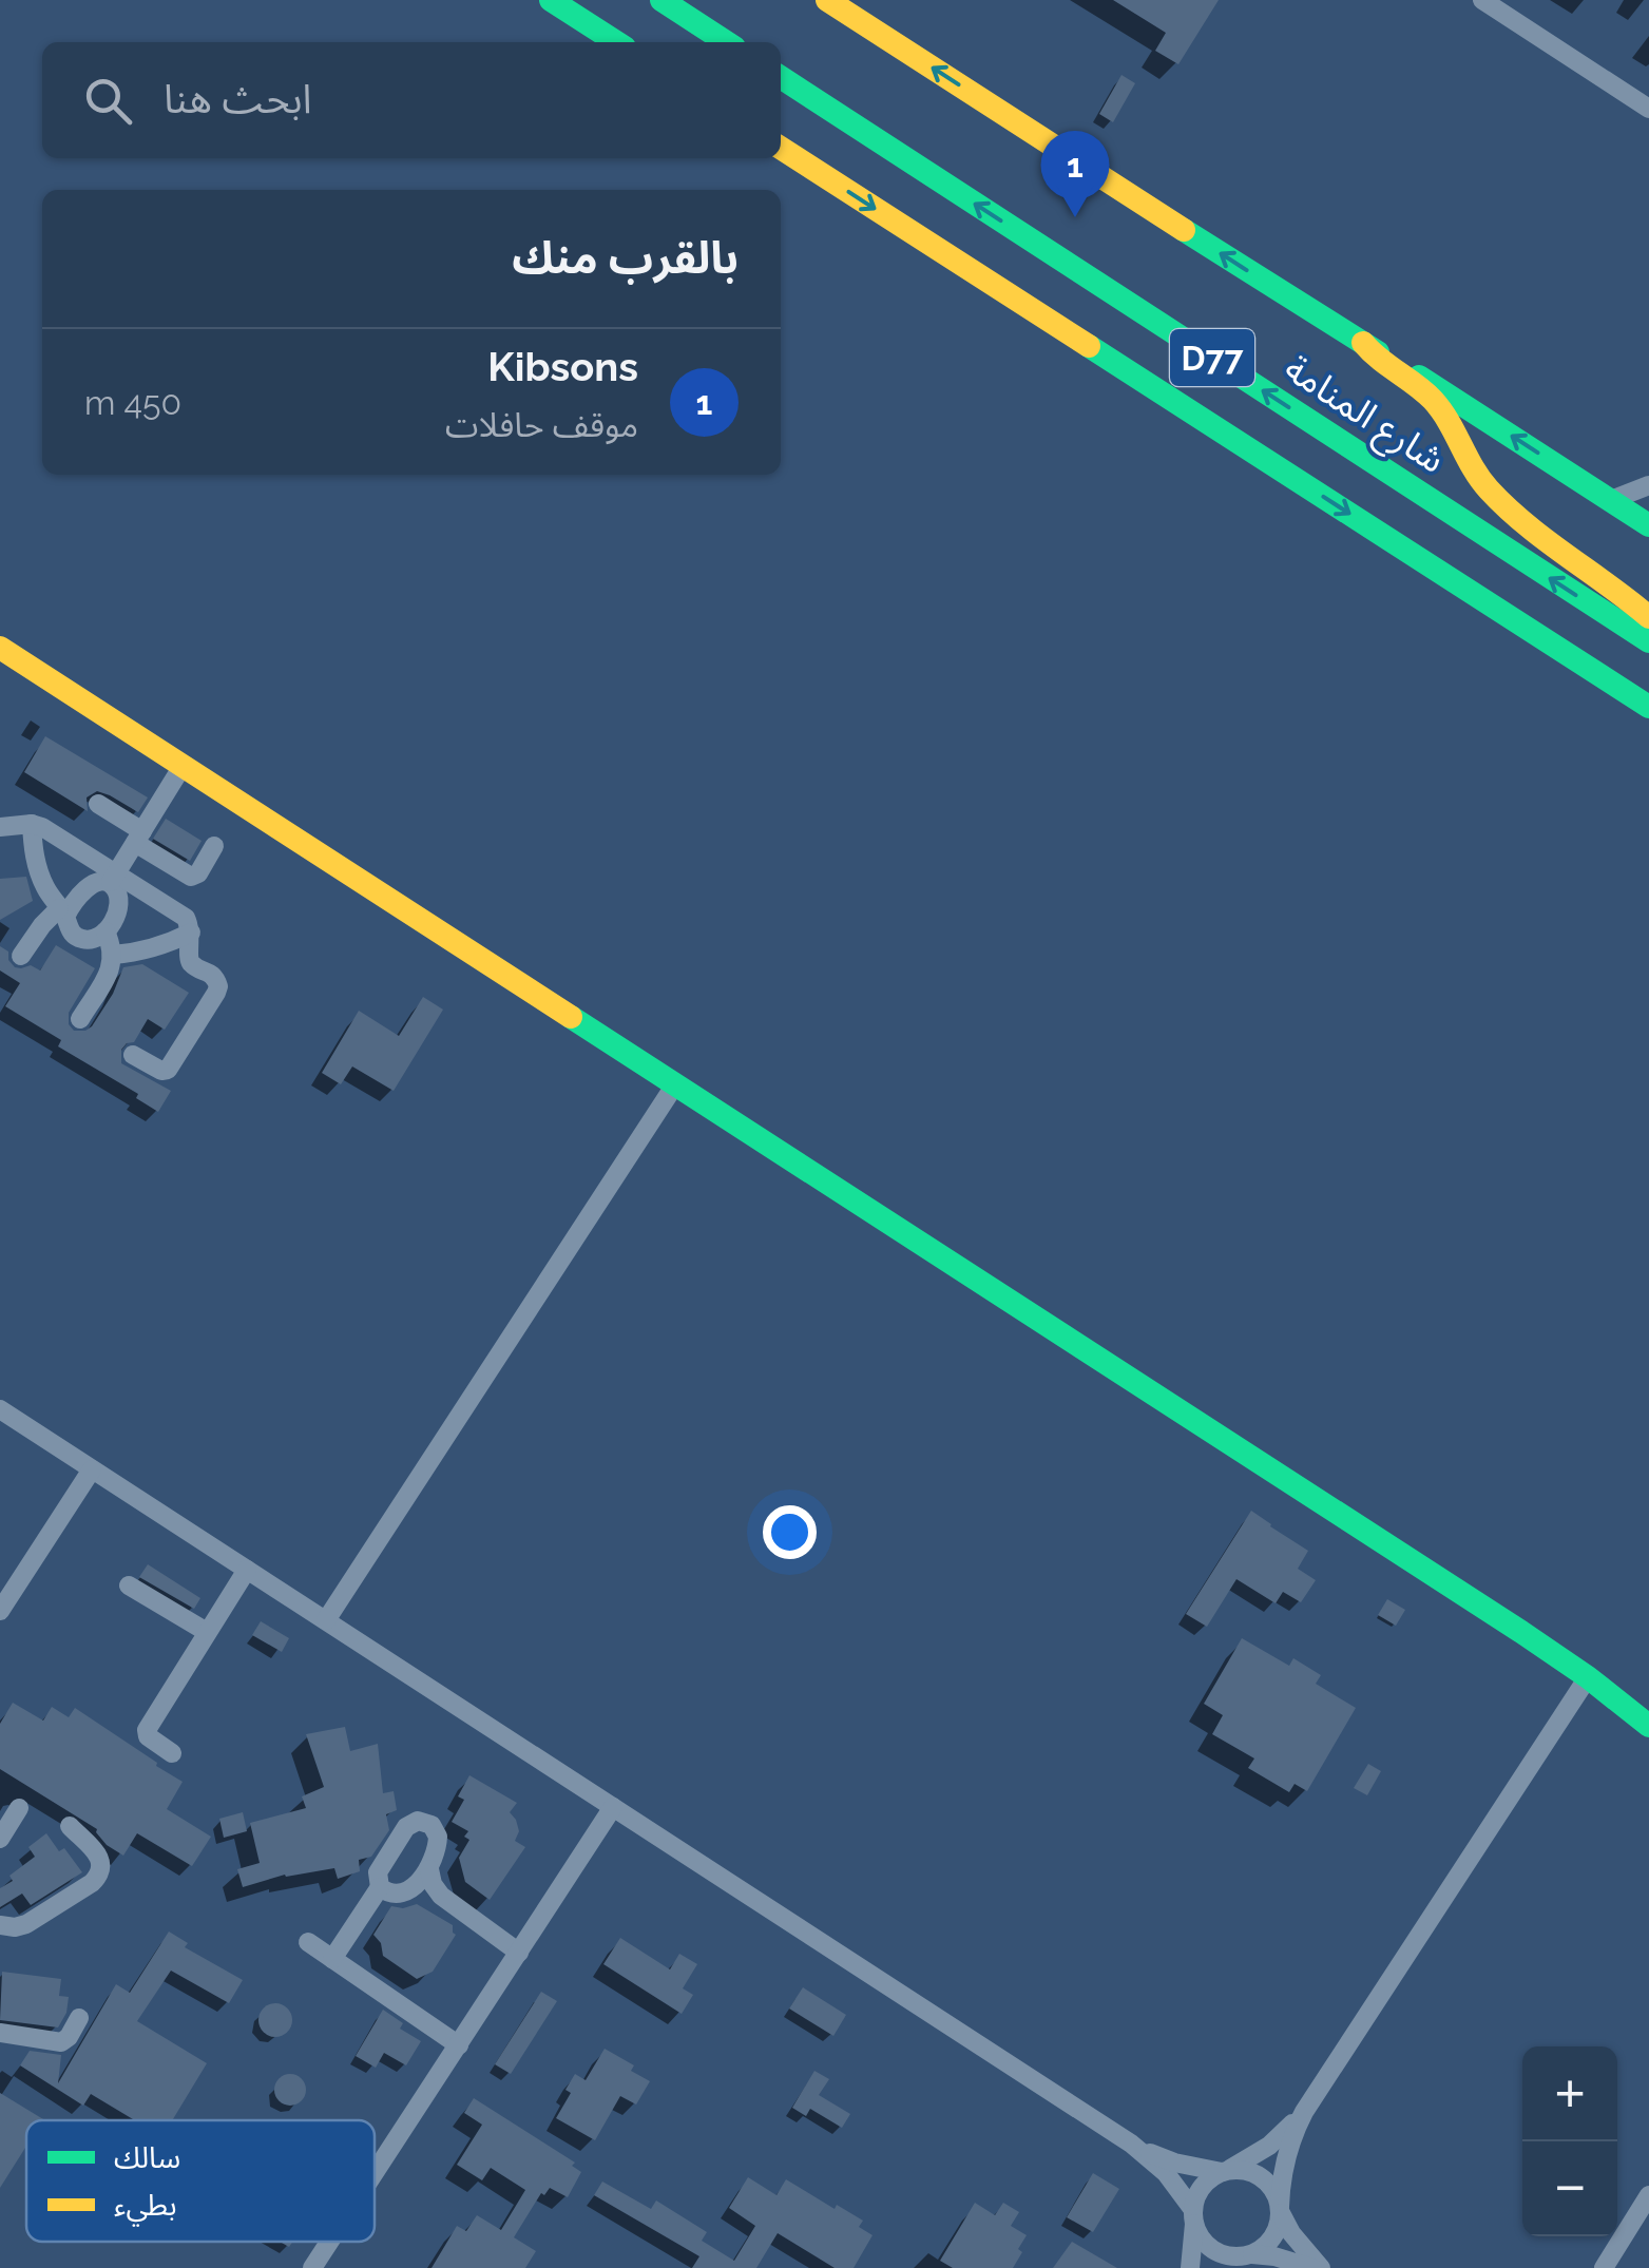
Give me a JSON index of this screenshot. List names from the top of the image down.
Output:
{
  "streets": {
    "street": ["D77", "شارع المنامة"]
  },
  "legend": ["سالك", "بطيء"],
  "page": {
    "search": "ابحث هنا",
    "pins": "1",
    "heading": "بالقرب منك",
    "list": [
      {
        "mark": "1",
        "name": "Kibsons",
        "note": "موقف حافلات",
        "value": "450 m"
      }
    ],
    "map_buttons": ["+", "−"]
  }
}
